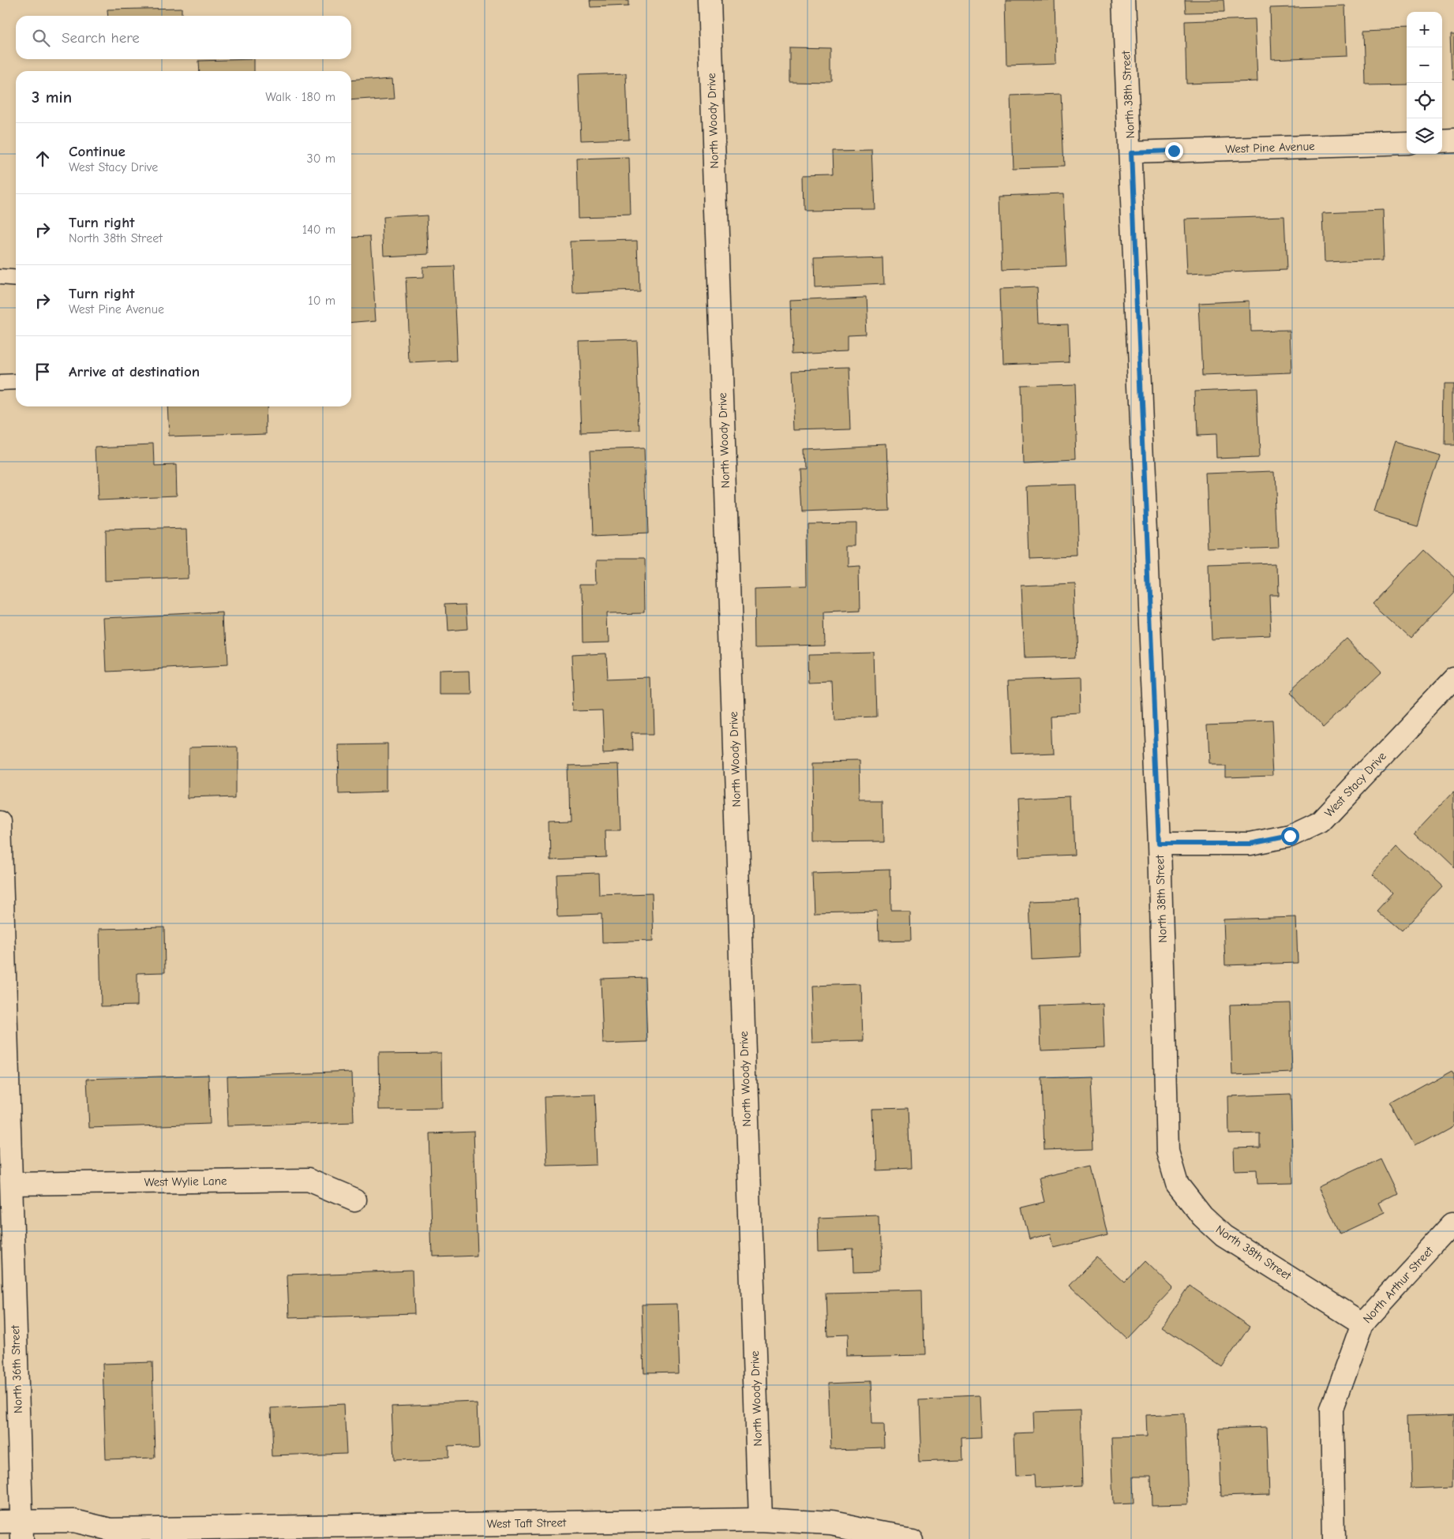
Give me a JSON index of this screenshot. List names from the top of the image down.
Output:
{
  "streets": {
    "street": [
      "North 38th Street",
      "North Woody Drive",
      "West Pine Avenue",
      "West Stacy Drive",
      "West Wylie Lane",
      "North Arthur Street",
      "North 36th Street",
      "West Taft Street"
    ]
  },
  "crossings": [
    ["North 38th Street", "West Pine Avenue"],
    ["North 38th Street", "West Stacy Drive"],
    ["North 38th Street", "North Arthur Street"],
    ["North Woody Drive", "West Taft Street"],
    ["West Wylie Lane", "North 36th Street"],
    ["North 36th Street", "West Taft Street"]
  ],
  "page": {
    "map_buttons": ["+", "−"],
    "search": "Search here",
    "heading": ["3 min", "Walk · 180 m"],
    "list": [
      ["Continue", "West Stacy Drive", "30 m"],
      ["Turn right", "North 38th Street", "140 m"],
      ["Turn right", "West Pine Avenue", "10 m"],
      "Arrive at destination"
    ]
  }
}
